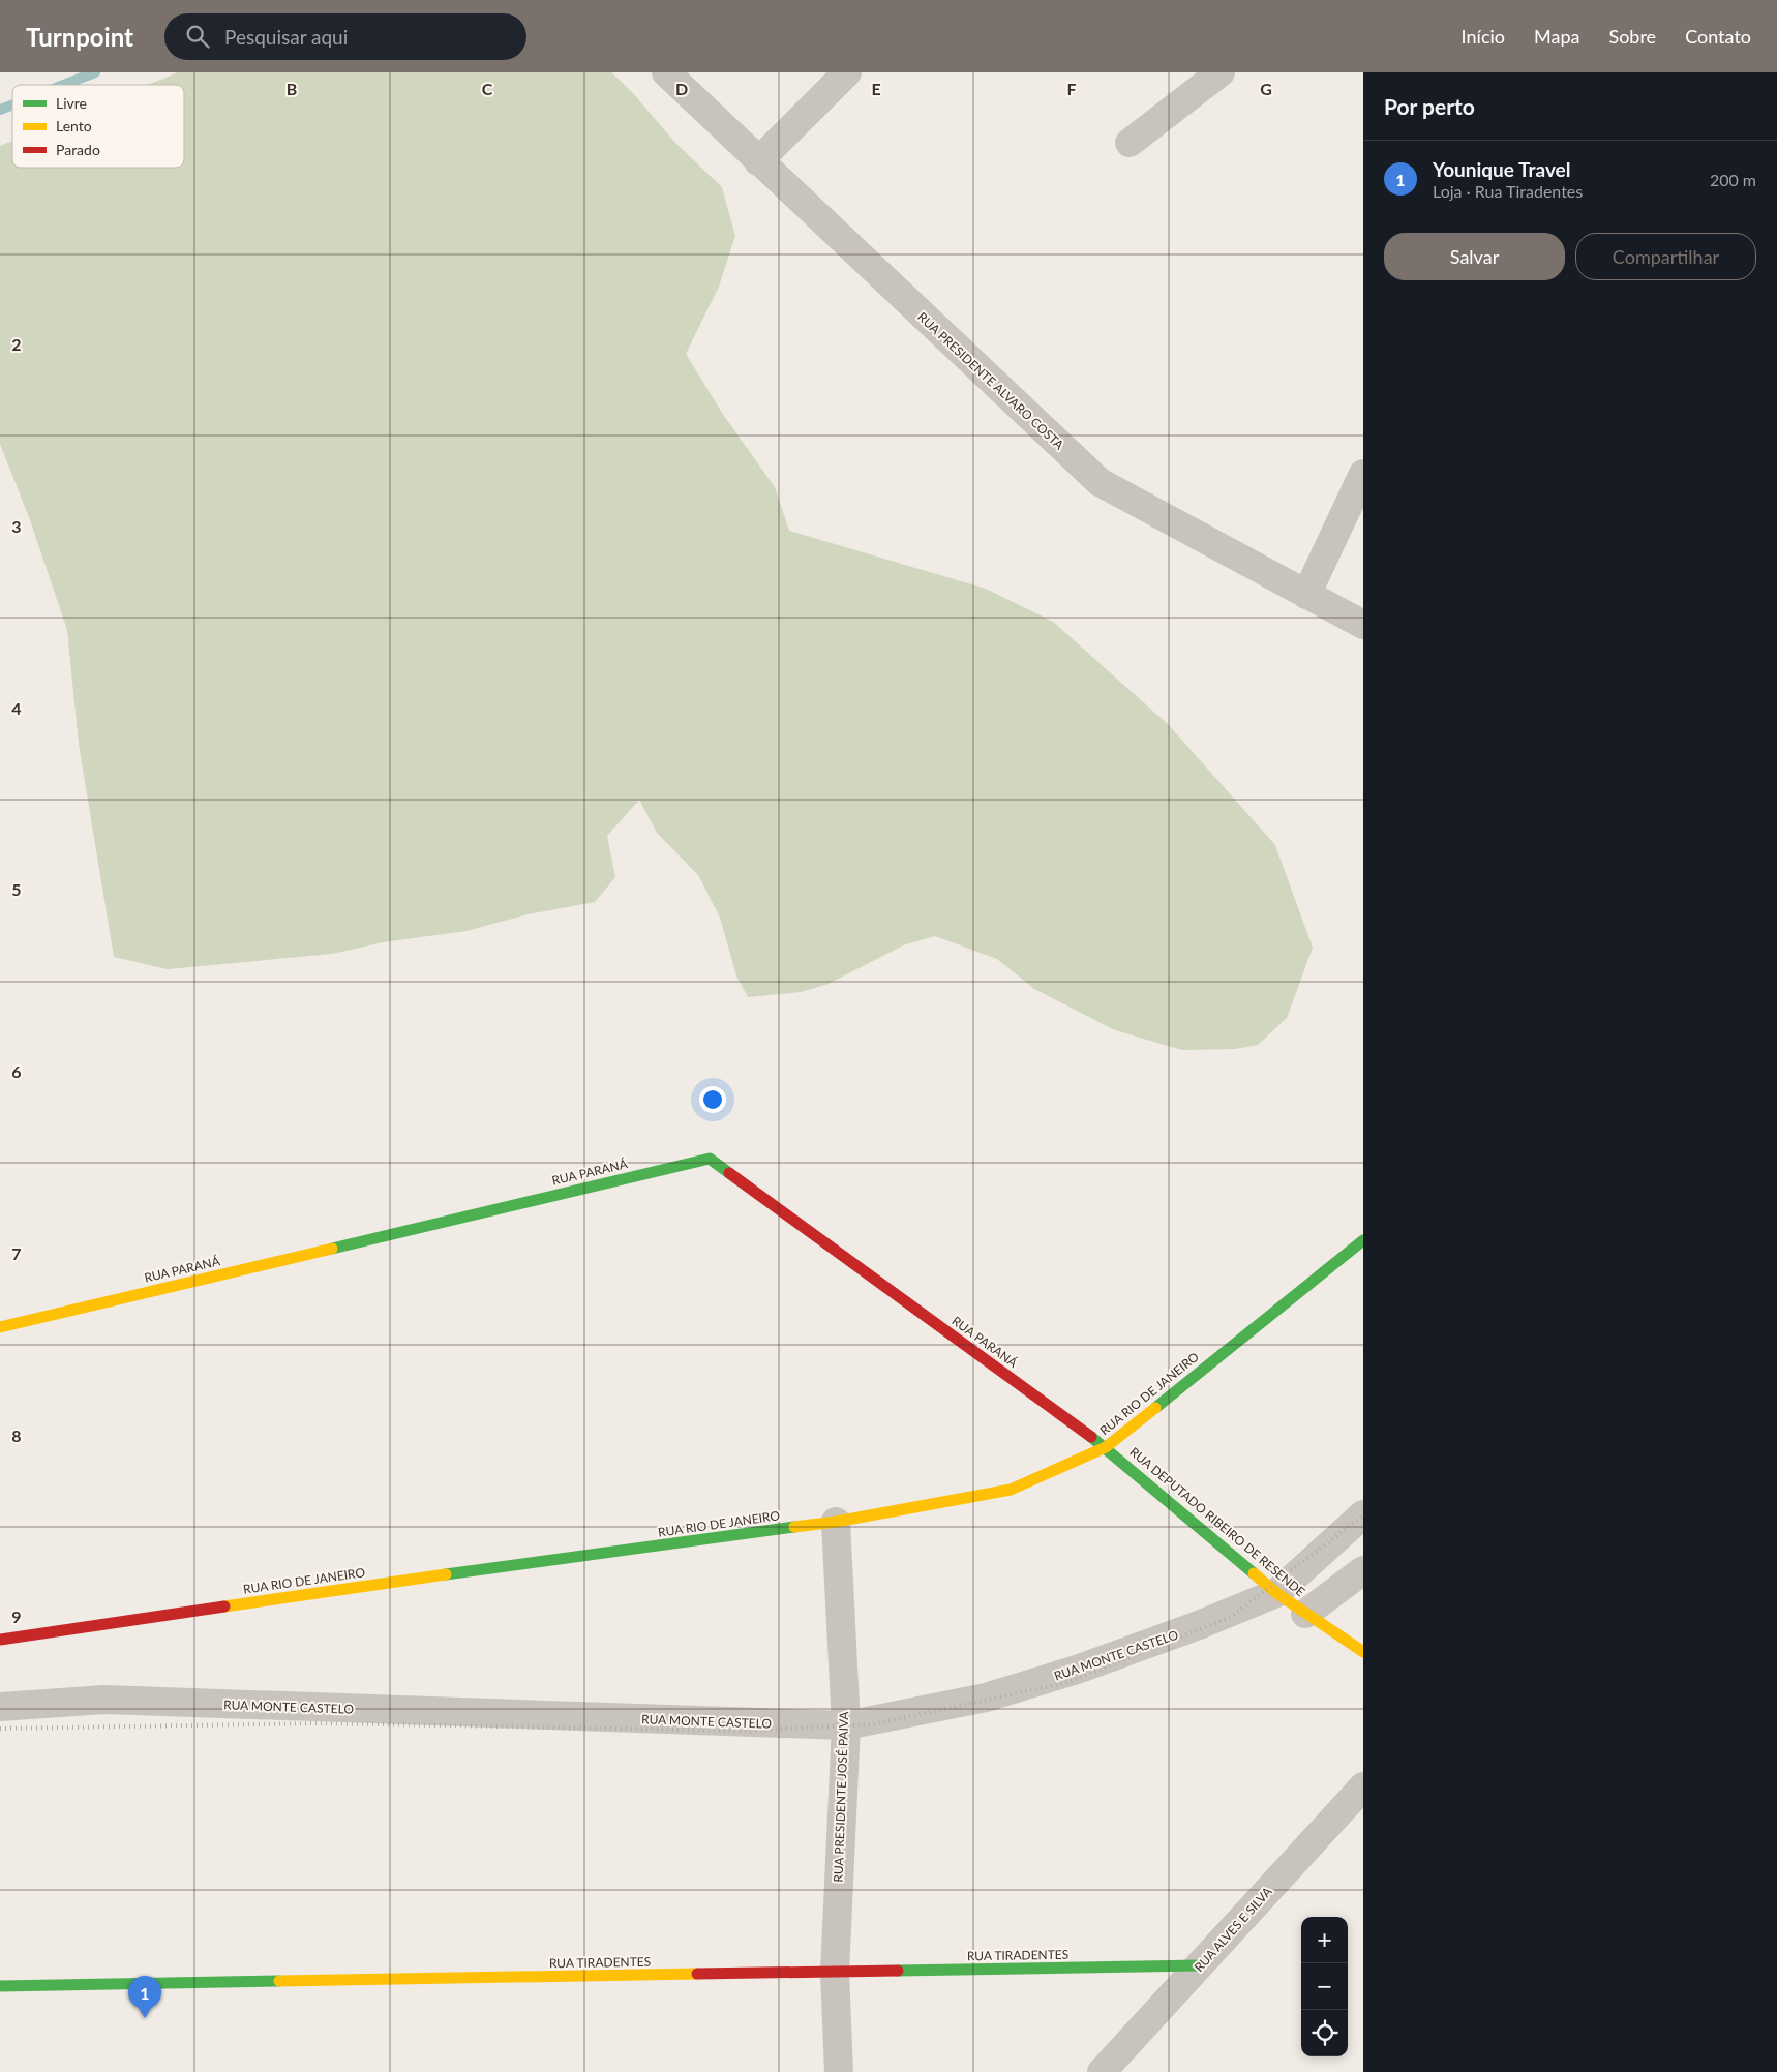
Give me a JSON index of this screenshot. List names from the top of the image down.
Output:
{
  "streets": {
    "street": [
      "RUA PRESIDENTE ALVARO COSTA",
      "RUA PARANÁ",
      "RUA RIO DE JANEIRO",
      "RUA DEPUTADO RIBEIRO DE RESENDE",
      "RUA MONTE CASTELO",
      "RUA PRESIDENTE JOSÉ PAIVA",
      "RUA ALVES E SILVA",
      "RUA TIRADENTES"
    ]
  },
  "crossings": [
    ["RUA PARANÁ", "RUA RIO DE JANEIRO"],
    ["RUA PARANÁ", "RUA DEPUTADO RIBEIRO DE RESENDE"],
    ["RUA RIO DE JANEIRO", "RUA DEPUTADO RIBEIRO DE RESENDE"],
    ["RUA RIO DE JANEIRO", "RUA PRESIDENTE JOSÉ PAIVA"],
    ["RUA DEPUTADO RIBEIRO DE RESENDE", "RUA MONTE CASTELO"],
    ["RUA MONTE CASTELO", "RUA PRESIDENTE JOSÉ PAIVA"],
    ["RUA PRESIDENTE JOSÉ PAIVA", "RUA TIRADENTES"],
    ["RUA ALVES E SILVA", "RUA TIRADENTES"]
  ],
  "legend": ["Livre", "Lento", "Parado"],
  "page": {
    "header": "Turnpoint",
    "search": "Pesquisar aqui",
    "nav": [
      "Início",
      "Mapa",
      "Sobre",
      "Contato"
    ],
    "heading": "Por perto",
    "list": [
      {
        "mark": "1",
        "name": "Younique Travel",
        "note": "Loja · Rua Tiradentes",
        "value": "200 m"
      }
    ],
    "buttons": ["Salvar", "Compartilhar"],
    "map_buttons": ["+", "−"],
    "pins": "1"
  },
  "grid": {
    "columns": [
      "B",
      "C",
      "D",
      "E",
      "F",
      "G"
    ],
    "rows": [
      "2",
      "3",
      "4",
      "5",
      "6",
      "7",
      "8",
      "9"
    ]
  }
}
